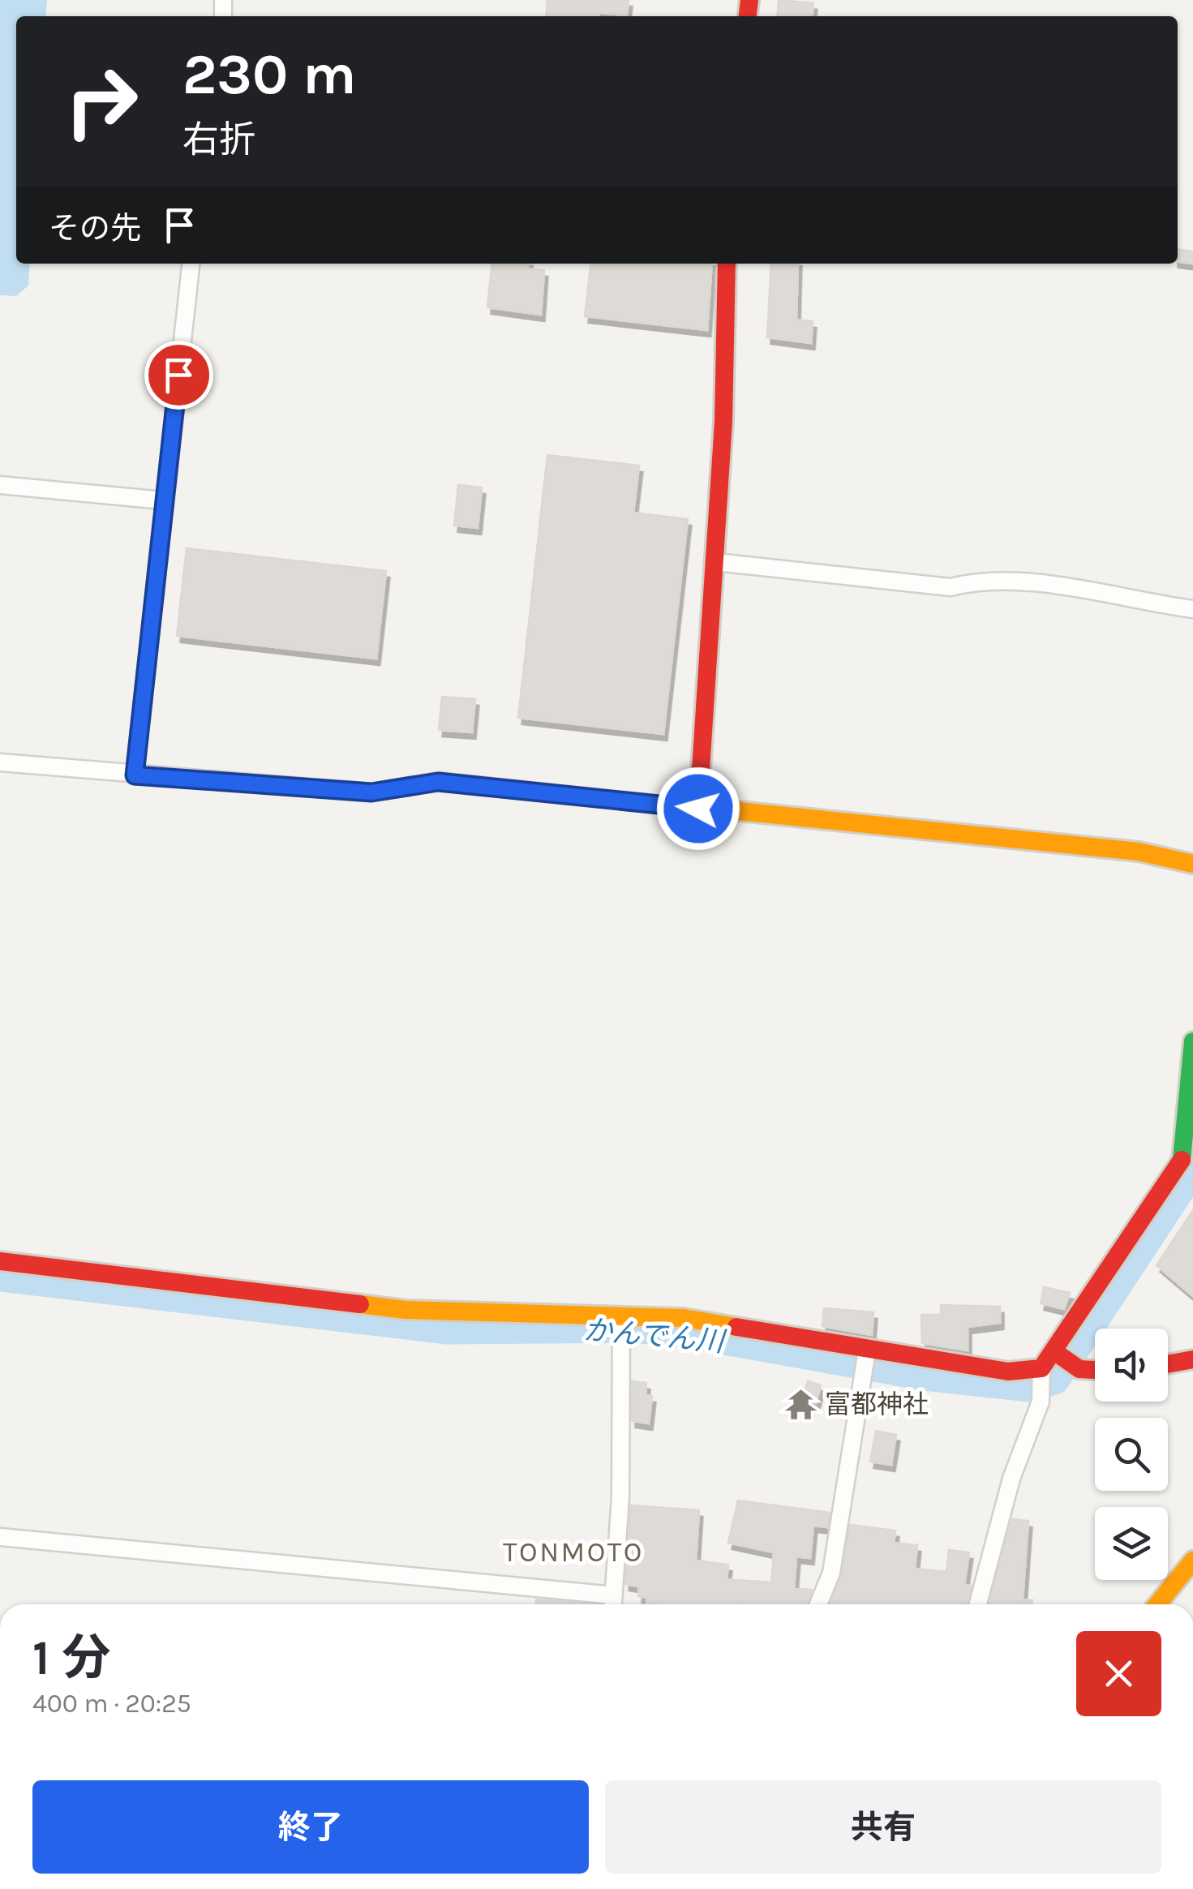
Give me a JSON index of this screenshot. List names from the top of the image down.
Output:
{
  "districts": ["TONMOTO"],
  "water": ["かんでん川"],
  "places": {
    "temple": ["富都神社"]
  },
  "page": {
    "turn": ["230 m", "右折"],
    "then": "その先",
    "heading": ["1 分", "400 m · 20:25"],
    "buttons": ["終了", "共有"]
  }
}
